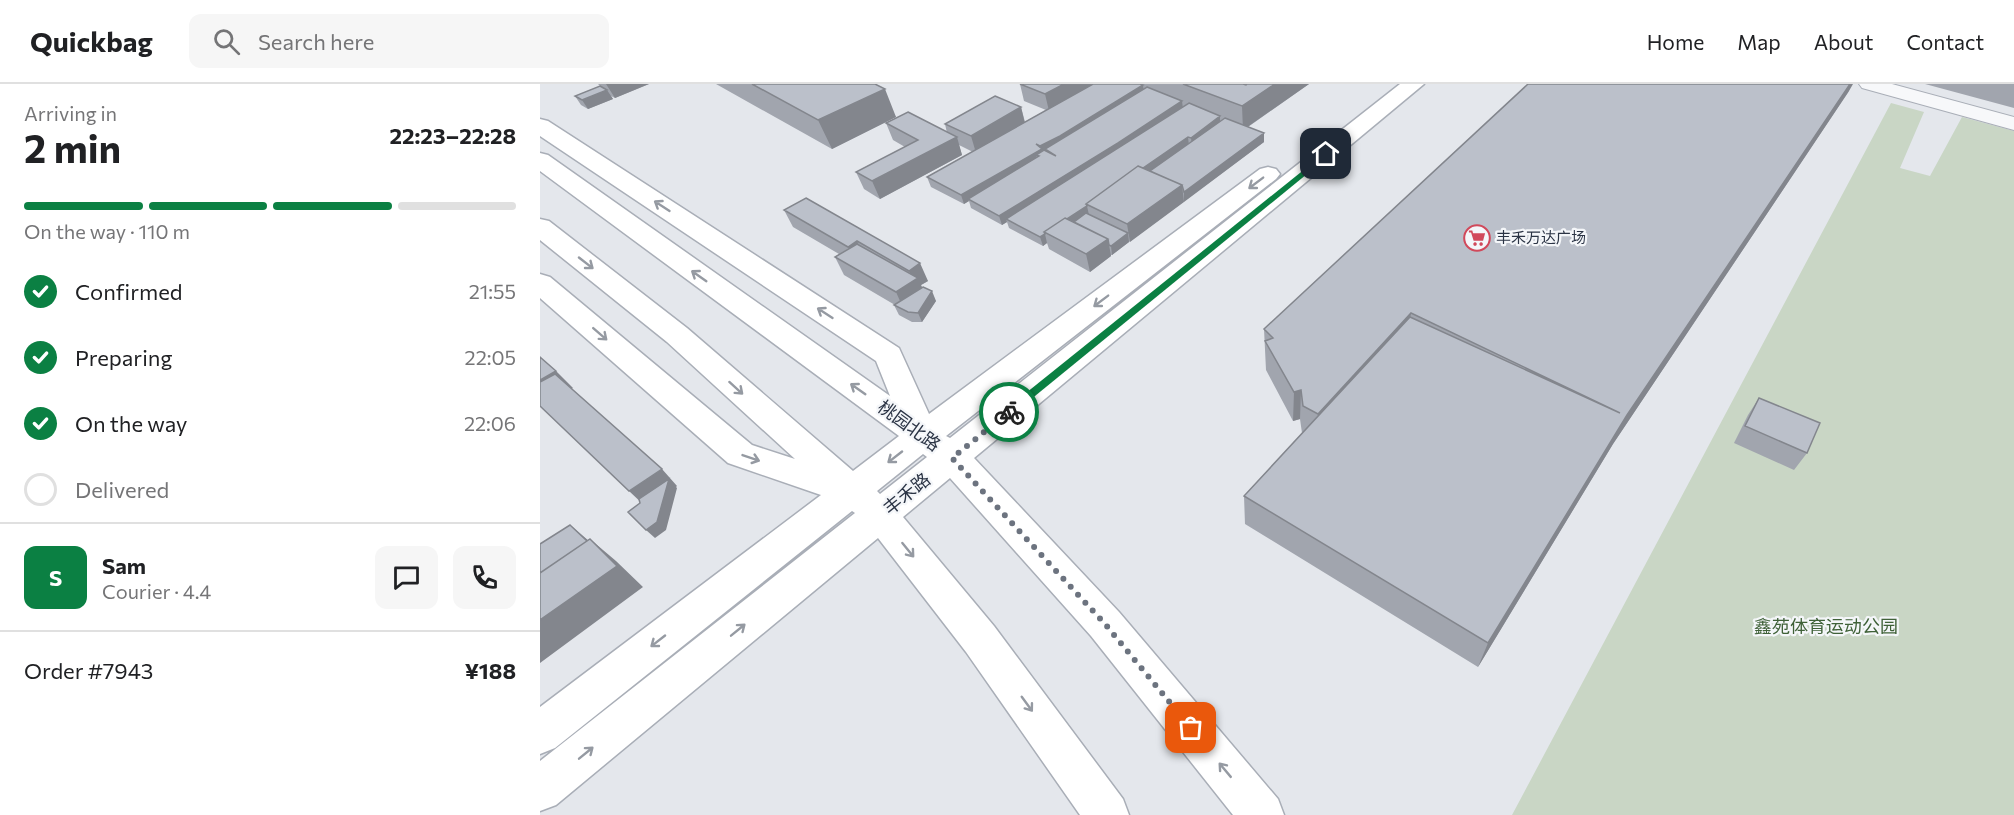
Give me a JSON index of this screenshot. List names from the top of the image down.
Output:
{
  "streets": {
    "main road": ["桃园北路", "丰禾路"]
  },
  "crossings": [
    ["桃园北路", "丰禾路"]
  ],
  "parks": ["鑫苑体育运动公园"],
  "places": {
    "supermarket": ["丰禾万达广场"]
  },
  "page": {
    "header": "Quickbag",
    "search": "Search here",
    "nav": [
      "Home",
      "Map",
      "About",
      "Contact"
    ],
    "heading": ["2 min", "Arriving in", "22:23–22:28"],
    "panel": [
      "Sam",
      "Courier · 4.4",
      "Order #7943",
      "¥188"
    ],
    "bar": "On the way · 110 m",
    "list": [
      ["Confirmed", "21:55"],
      ["Preparing", "22:05"],
      ["On the way", "22:06"],
      "Delivered"
    ],
    "round": "S"
  }
}
